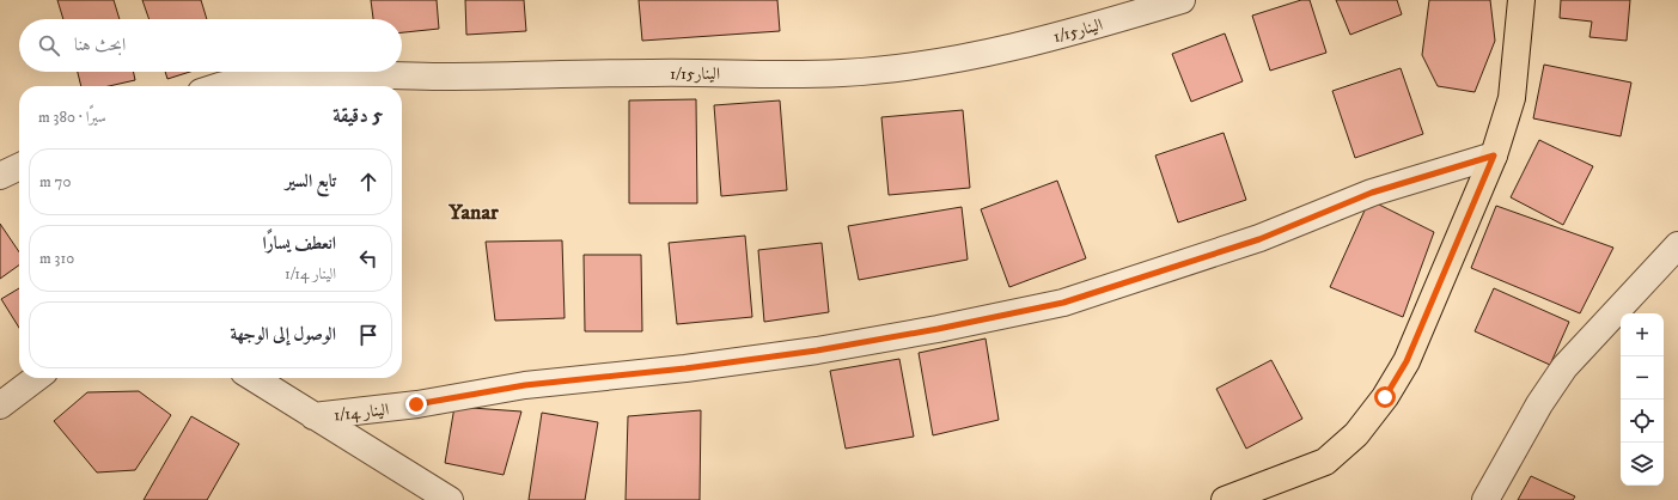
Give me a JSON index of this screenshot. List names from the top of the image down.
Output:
{
  "streets": {
    "street": ["الينار1/15", "الينار 1/14"]
  },
  "districts": ["Yanar"],
  "page": {
    "search": "ابحث هنا",
    "heading": ["5 دقيقة", "سيرًا · 380 m"],
    "list": [
      ["تابع السير", "70 m"],
      ["انعطف يسارًا", "الينار 1/14", "310 m"],
      "الوصول إلى الوجهة"
    ],
    "map_buttons": ["+", "−"]
  }
}
